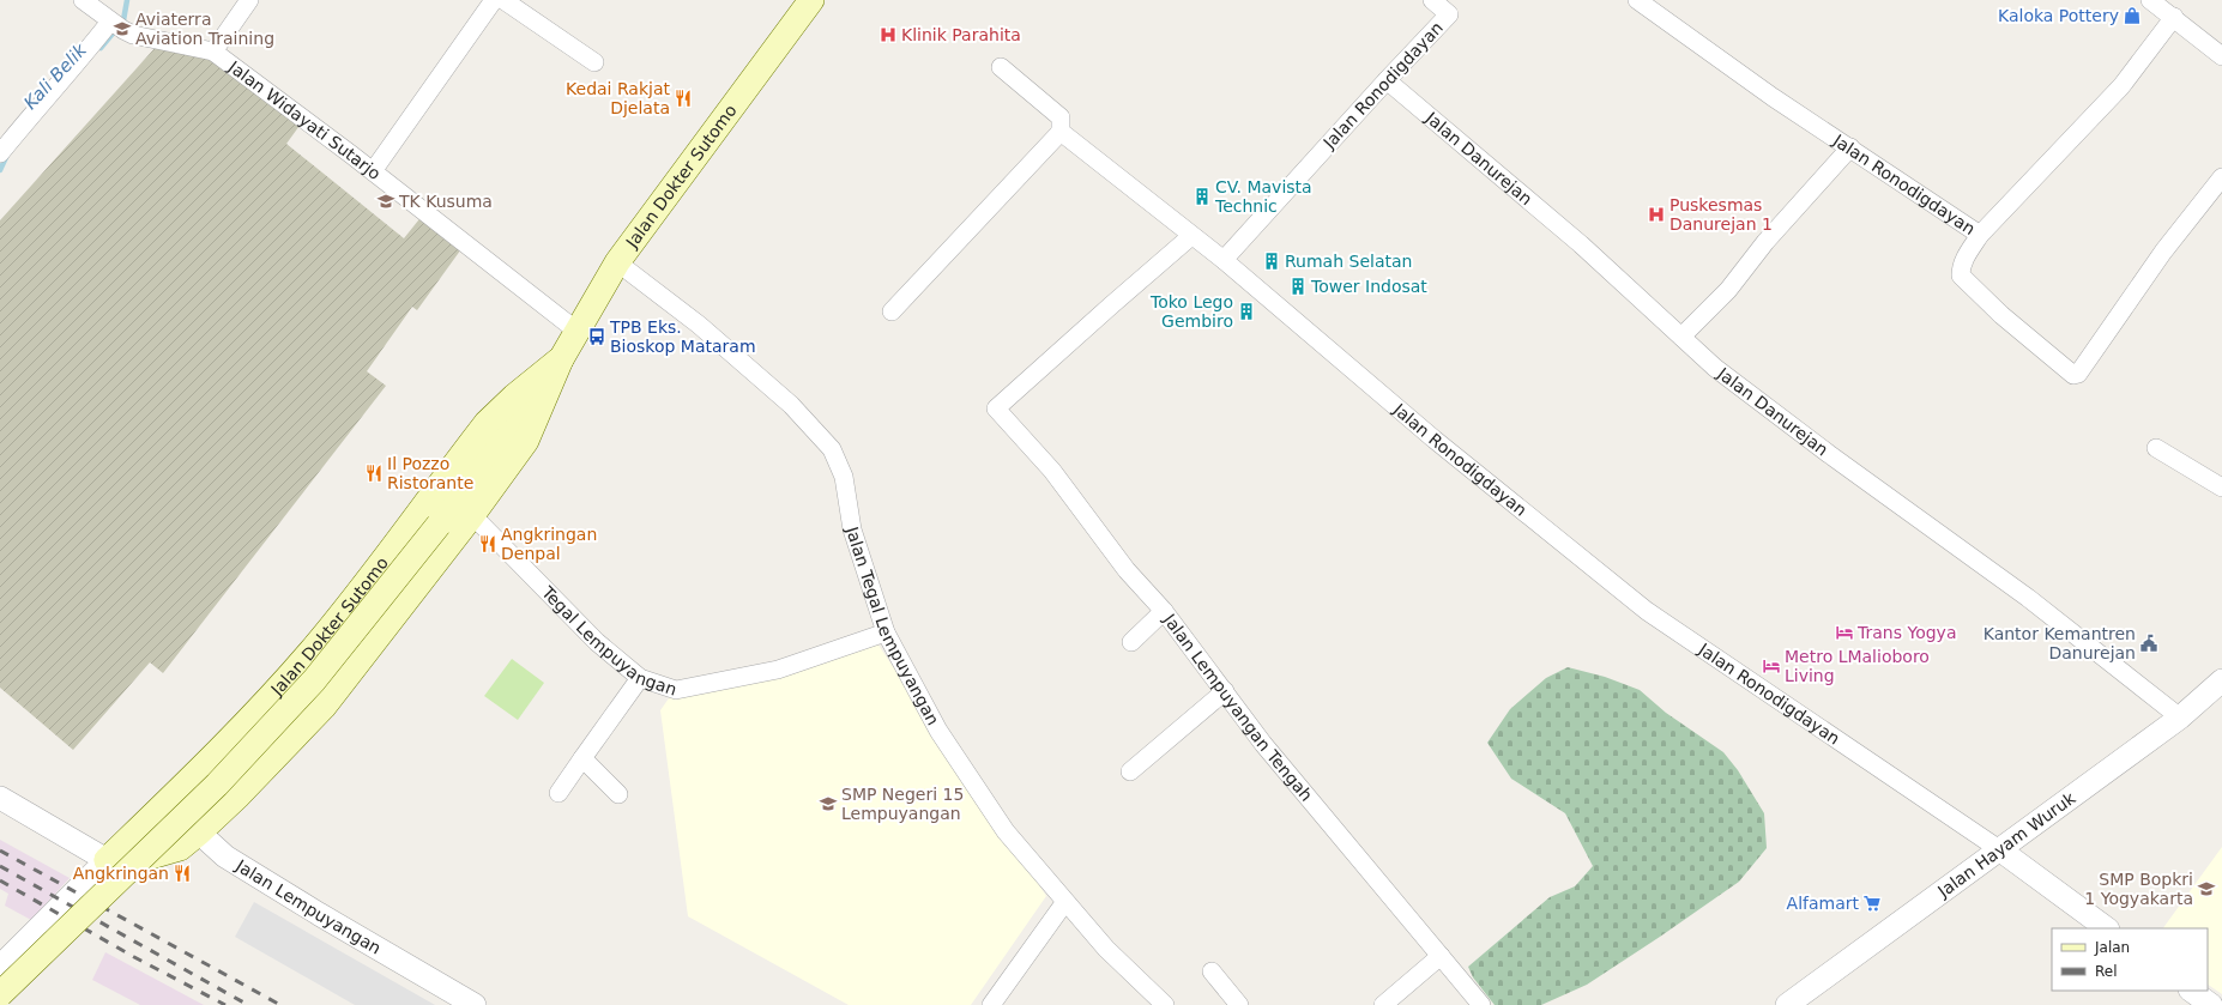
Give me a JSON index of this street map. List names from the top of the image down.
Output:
{
  "streets": {
    "main road": ["Jalan Dokter Sutomo"],
    "street": [
      "Jalan Ronodigdayan",
      "Jalan Widayati Sutarjo",
      "Jalan Danurejan",
      "Jalan Tegal Lempuyangan",
      "Tegal Lempuyangan",
      "Jalan Lempuyangan Tengah",
      "Jalan Hayam Wuruk",
      "Jalan Lempuyangan"
    ]
  },
  "crossings": [
    ["Jalan Ronodigdayan", "Jalan Danurejan"],
    ["Jalan Ronodigdayan", "Jalan Hayam Wuruk"],
    ["Jalan Widayati Sutarjo", "Jalan Dokter Sutomo"],
    ["Jalan Danurejan", "Jalan Hayam Wuruk"],
    ["Jalan Dokter Sutomo", "Jalan Tegal Lempuyangan"],
    ["Jalan Dokter Sutomo", "Tegal Lempuyangan"],
    ["Jalan Dokter Sutomo", "Jalan Lempuyangan"],
    ["Jalan Tegal Lempuyangan", "Tegal Lempuyangan"]
  ],
  "water": ["Kali Belik"],
  "places": {
    "shop": ["Kaloka Pottery"],
    "school or university": [
      "Aviaterra Aviation Training",
      "TK Kusuma",
      "SMP Negeri 15 Lempuyangan",
      "SMP Bopkri 1 Yogyakarta"
    ],
    "hospital": ["Klinik Parahita", "Puskesmas Danurejan 1"],
    "restaurant": [
      "Kedai Rakjat Djelata",
      "Il Pozzo Ristorante",
      "Angkringan Denpal",
      "Angkringan"
    ],
    "building": [
      "CV. Mavista Technic",
      "Rumah Selatan",
      "Tower Indosat",
      "Toko Lego Gembiro"
    ],
    "bus stop": ["TPB Eks. Bioskop Mataram"],
    "hotel": ["Trans Yogya", "Metro LMalioboro Living"],
    "public building": ["Kantor Kemantren Danurejan"],
    "supermarket": ["Alfamart"]
  },
  "legend": ["Jalan", "Rel"]
}
